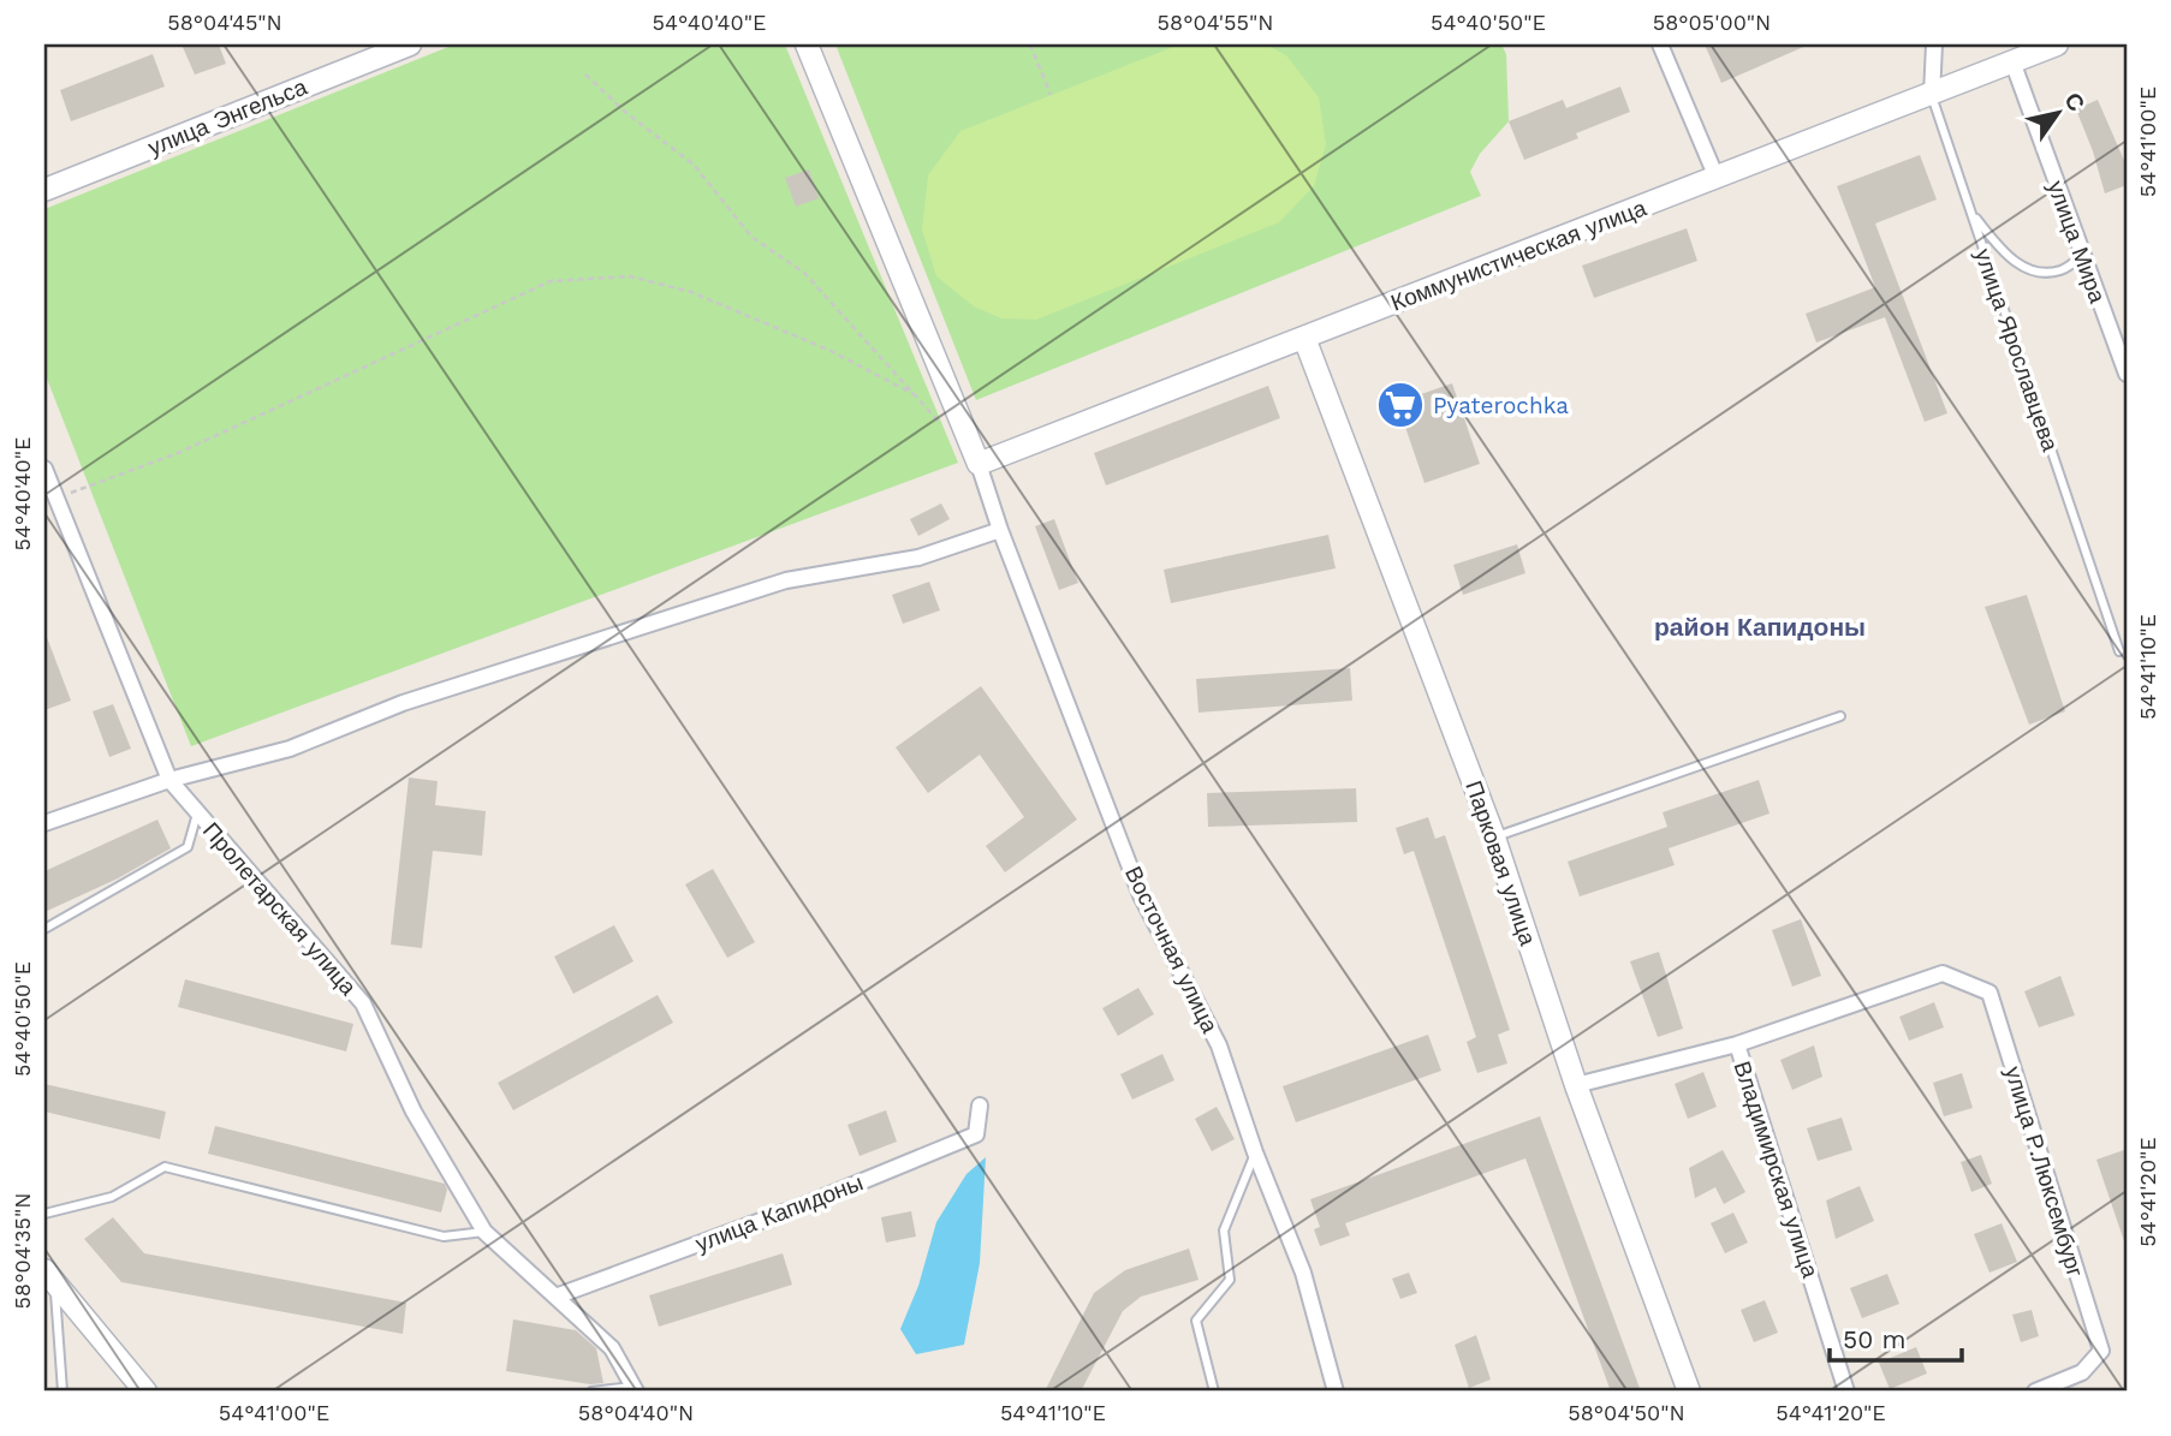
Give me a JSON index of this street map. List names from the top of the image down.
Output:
{
  "streets": {
    "street": [
      "улица Энгельса",
      "улица Мира",
      "Коммунистическая улица",
      "улица Ярославцева",
      "Парковая улица",
      "Пролетарская улица",
      "Восточная улица",
      "Владимирская улица",
      "улица Р.Люксембург",
      "улица Капидоны"
    ]
  },
  "crossings": [
    ["улица Мира", "Коммунистическая улица"],
    ["Коммунистическая улица", "улица Ярославцева"],
    ["Коммунистическая улица", "Парковая улица"],
    ["Коммунистическая улица", "Восточная улица"],
    ["Пролетарская улица", "улица Капидоны"],
    ["Владимирская улица", "улица Р.Люксембург"]
  ],
  "districts": ["район Капидоны"],
  "places": {
    "supermarket": ["Pyaterochka"]
  },
  "scale_bar": "50 m",
  "north": "top right",
  "coordinates": [
    "58°04'45\"N",
    "54°40'40\"E",
    "58°04'55\"N",
    "54°40'50\"E",
    "58°05'00\"N",
    "54°41'00\"E",
    "54°41'10\"E",
    "54°41'20\"E",
    "58°04'35\"N",
    "58°04'40\"N",
    "58°04'50\"N"
  ]
}
